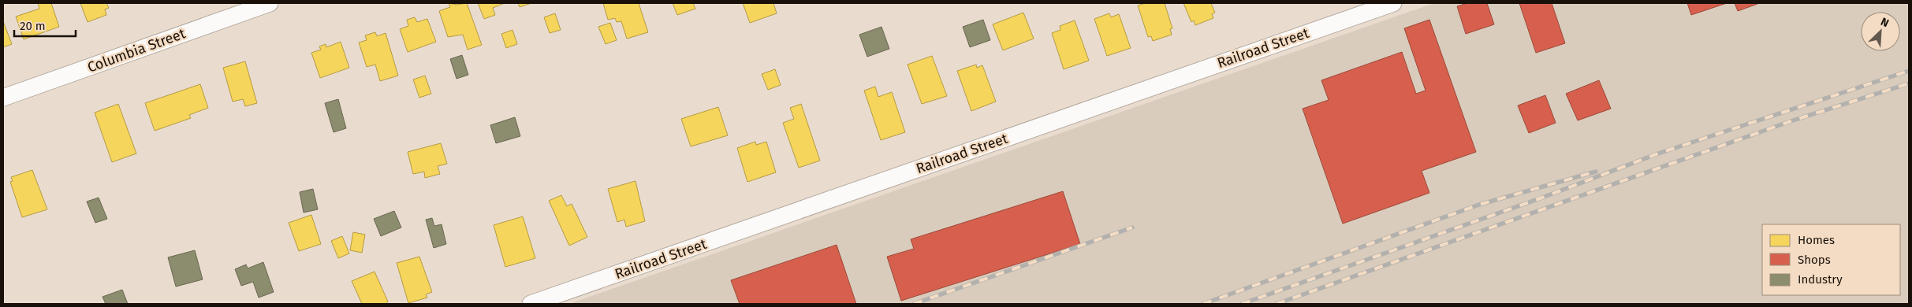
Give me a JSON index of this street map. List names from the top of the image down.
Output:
{
  "streets": {
    "street": ["Railroad Street", "Columbia Street"]
  },
  "legend": ["Homes", "Shops", "Industry"],
  "scale_bar": "20 m",
  "north": "top right"
}
